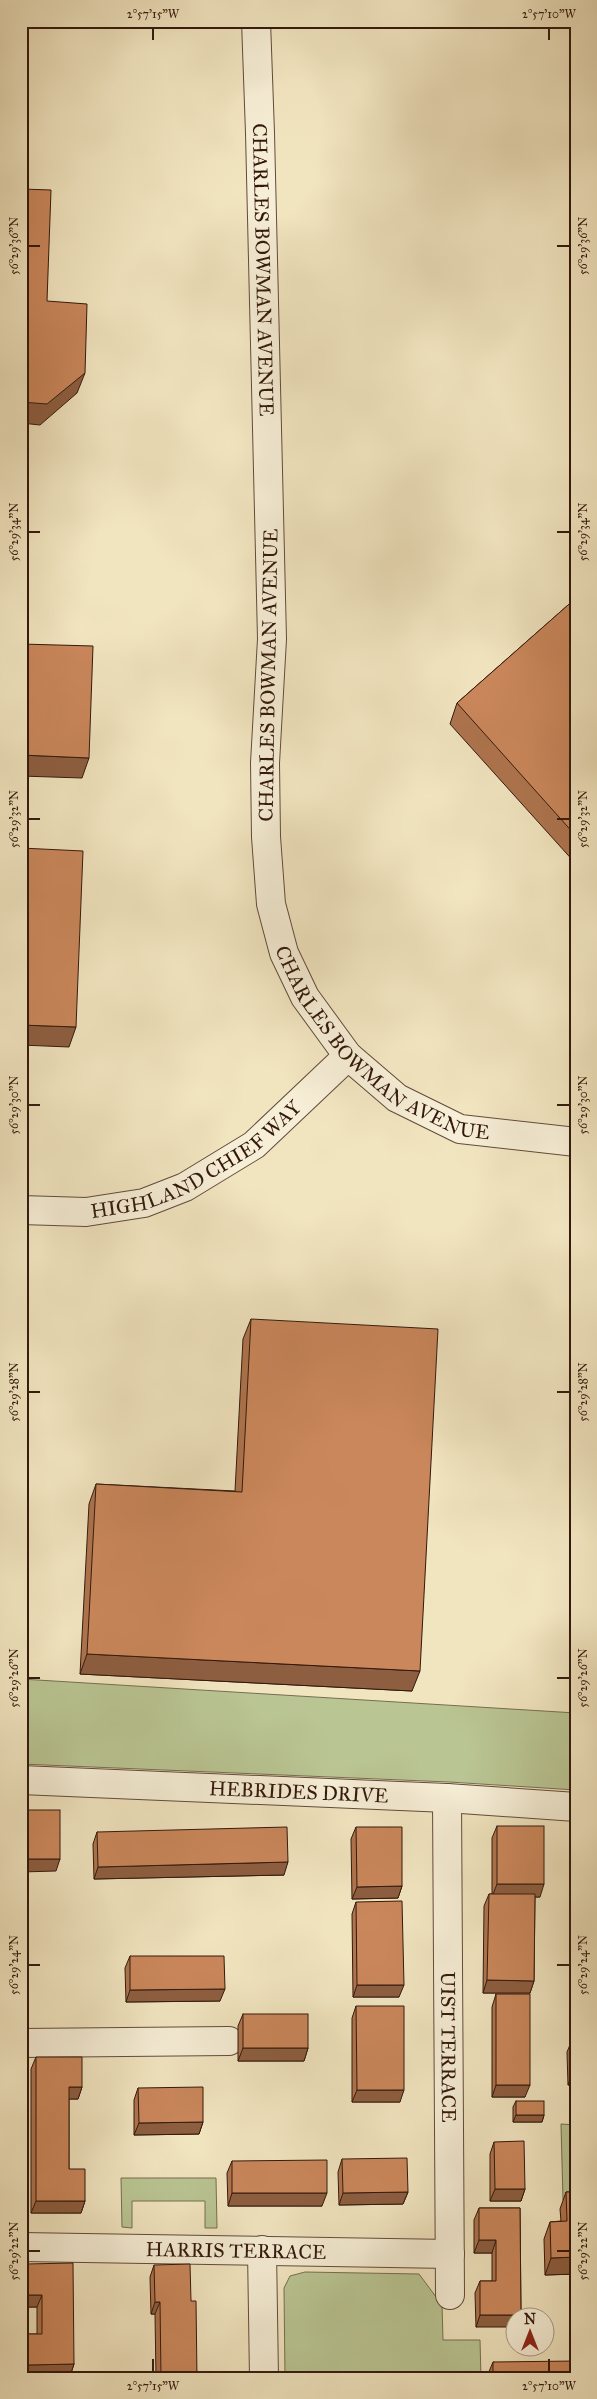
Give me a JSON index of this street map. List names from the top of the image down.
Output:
{
  "streets": {
    "street": [
      "CHARLES BOWMAN AVENUE",
      "HIGHLAND CHIEF WAY",
      "HEBRIDES DRIVE",
      "UIST TERRACE",
      "HARRIS TERRACE"
    ]
  },
  "crossings": [
    ["CHARLES BOWMAN AVENUE", "HIGHLAND CHIEF WAY"],
    ["HEBRIDES DRIVE", "UIST TERRACE"],
    ["UIST TERRACE", "HARRIS TERRACE"]
  ],
  "north": "top",
  "coordinates": [
    "2°57'15\"W",
    "2°57'10\"W",
    "56°29'36\"N",
    "56°29'34\"N",
    "56°29'32\"N",
    "56°29'30\"N",
    "56°29'28\"N",
    "56°29'26\"N",
    "56°29'24\"N",
    "56°29'22\"N"
  ]
}
